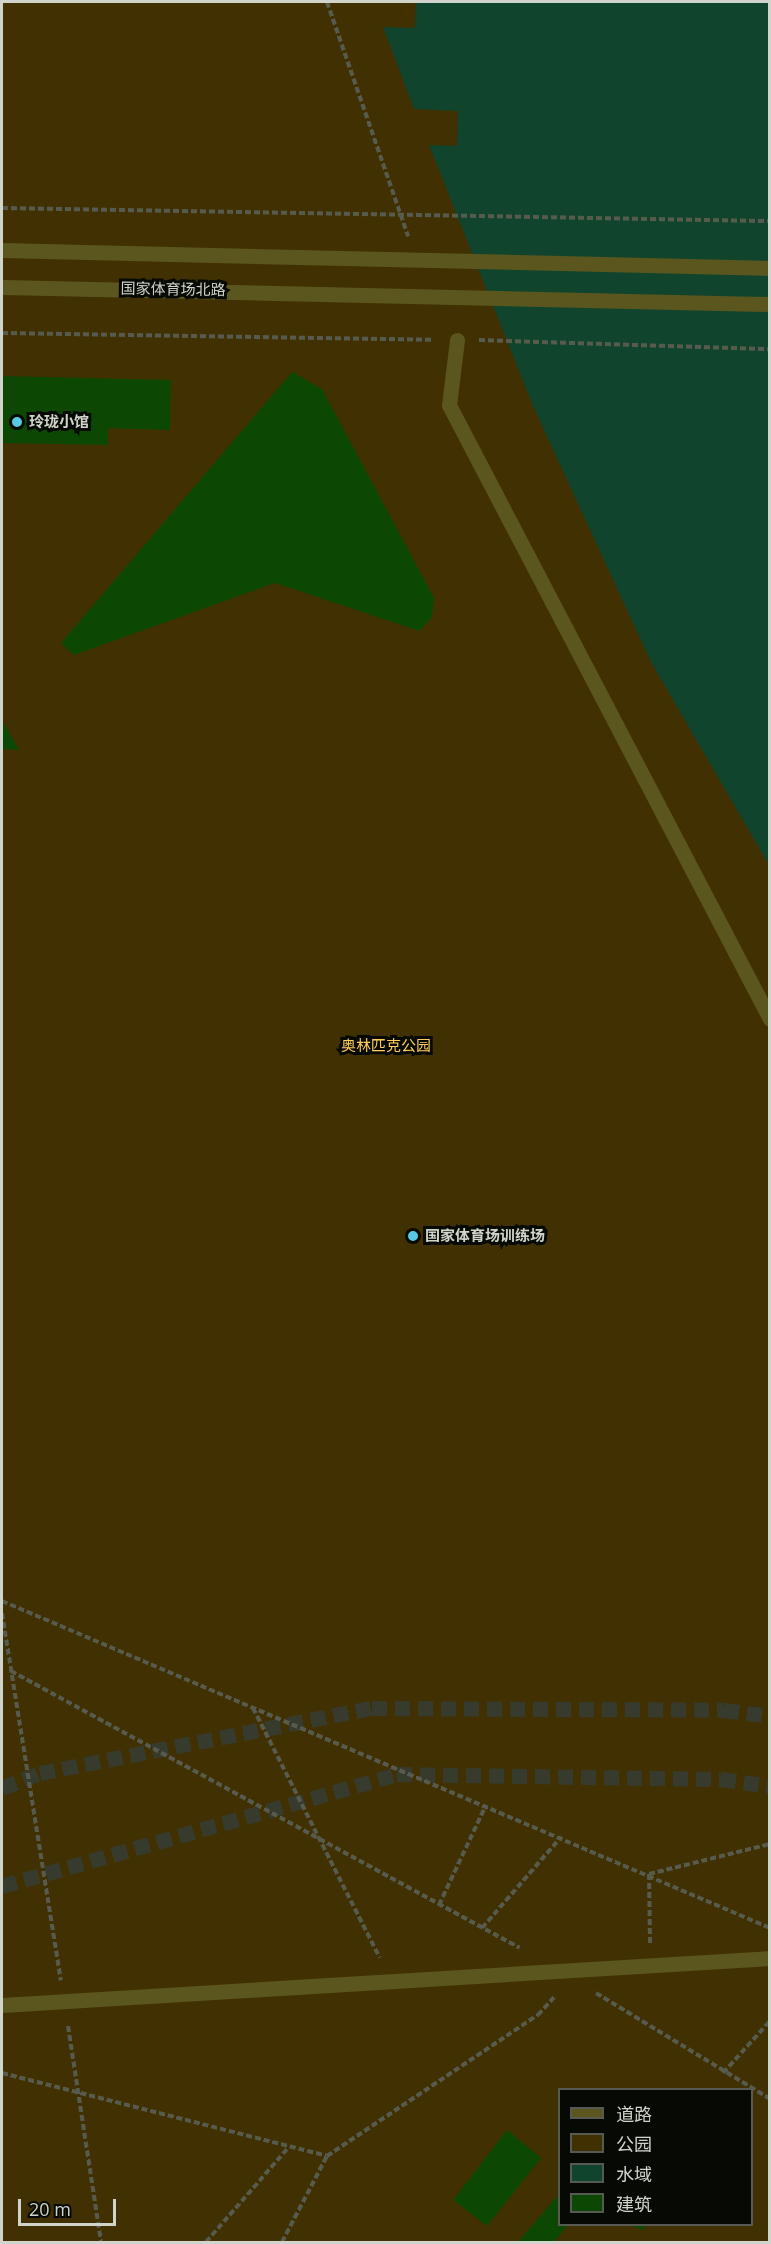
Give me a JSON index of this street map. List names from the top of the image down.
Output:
{
  "streets": {
    "street": ["国家体育场北路"]
  },
  "parks": ["奥林匹克公园"],
  "places": ["玲珑小馆", "国家体育场训练场"],
  "legend": [
    "道路",
    "公园",
    "水域",
    "建筑"
  ],
  "scale_bar": "20 m"
}
